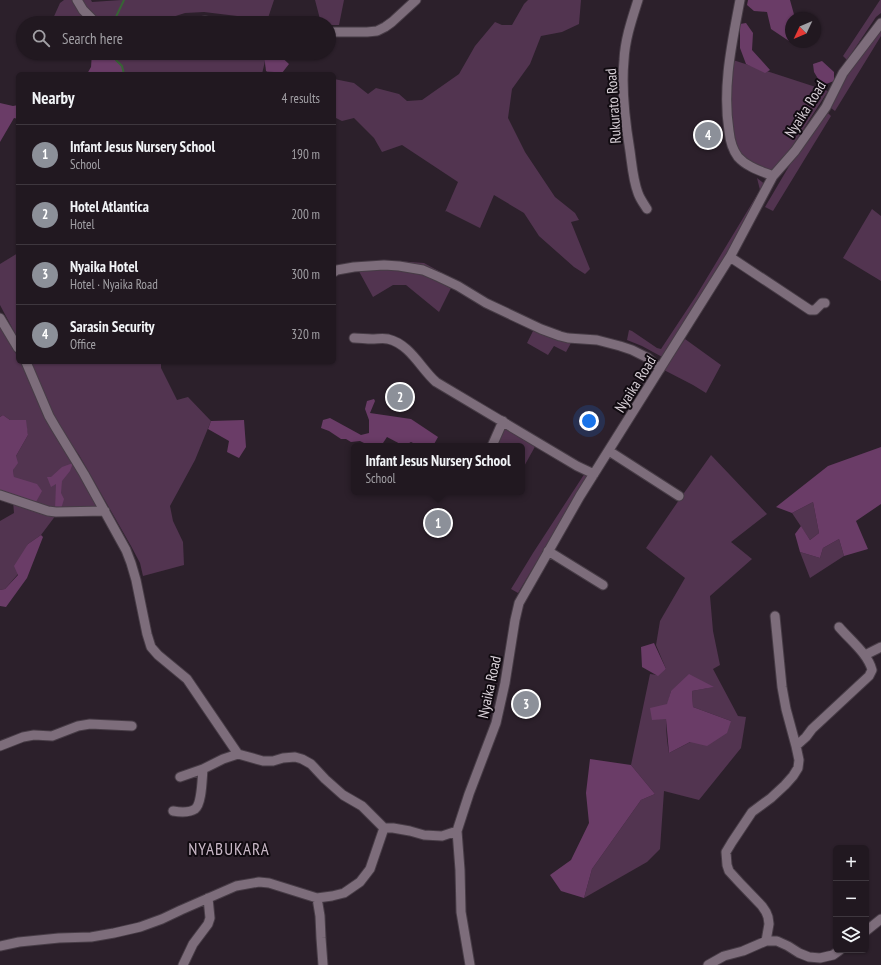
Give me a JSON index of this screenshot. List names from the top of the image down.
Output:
{
  "streets": {
    "street": ["Rukurato Road", "Nyaika Road"]
  },
  "districts": ["NYABUKARA"],
  "north": "bottom left",
  "page": {
    "search": "Search here",
    "heading": ["Nearby", "4 results"],
    "pins": [
      "4",
      "2",
      "1",
      "3"
    ],
    "list": [
      {
        "mark": "1",
        "name": "Infant Jesus Nursery School",
        "note": "School",
        "value": "190 m"
      },
      {
        "mark": "2",
        "name": "Hotel Atlantica",
        "note": "Hotel",
        "value": "200 m"
      },
      {
        "mark": "3",
        "name": "Nyaika Hotel",
        "note": "Hotel · Nyaika Road",
        "value": "300 m"
      },
      {
        "mark": "4",
        "name": "Sarasin Security",
        "note": "Office",
        "value": "320 m"
      }
    ],
    "popup": ["Infant Jesus Nursery School", "School"],
    "map_buttons": ["+", "−"]
  }
}
